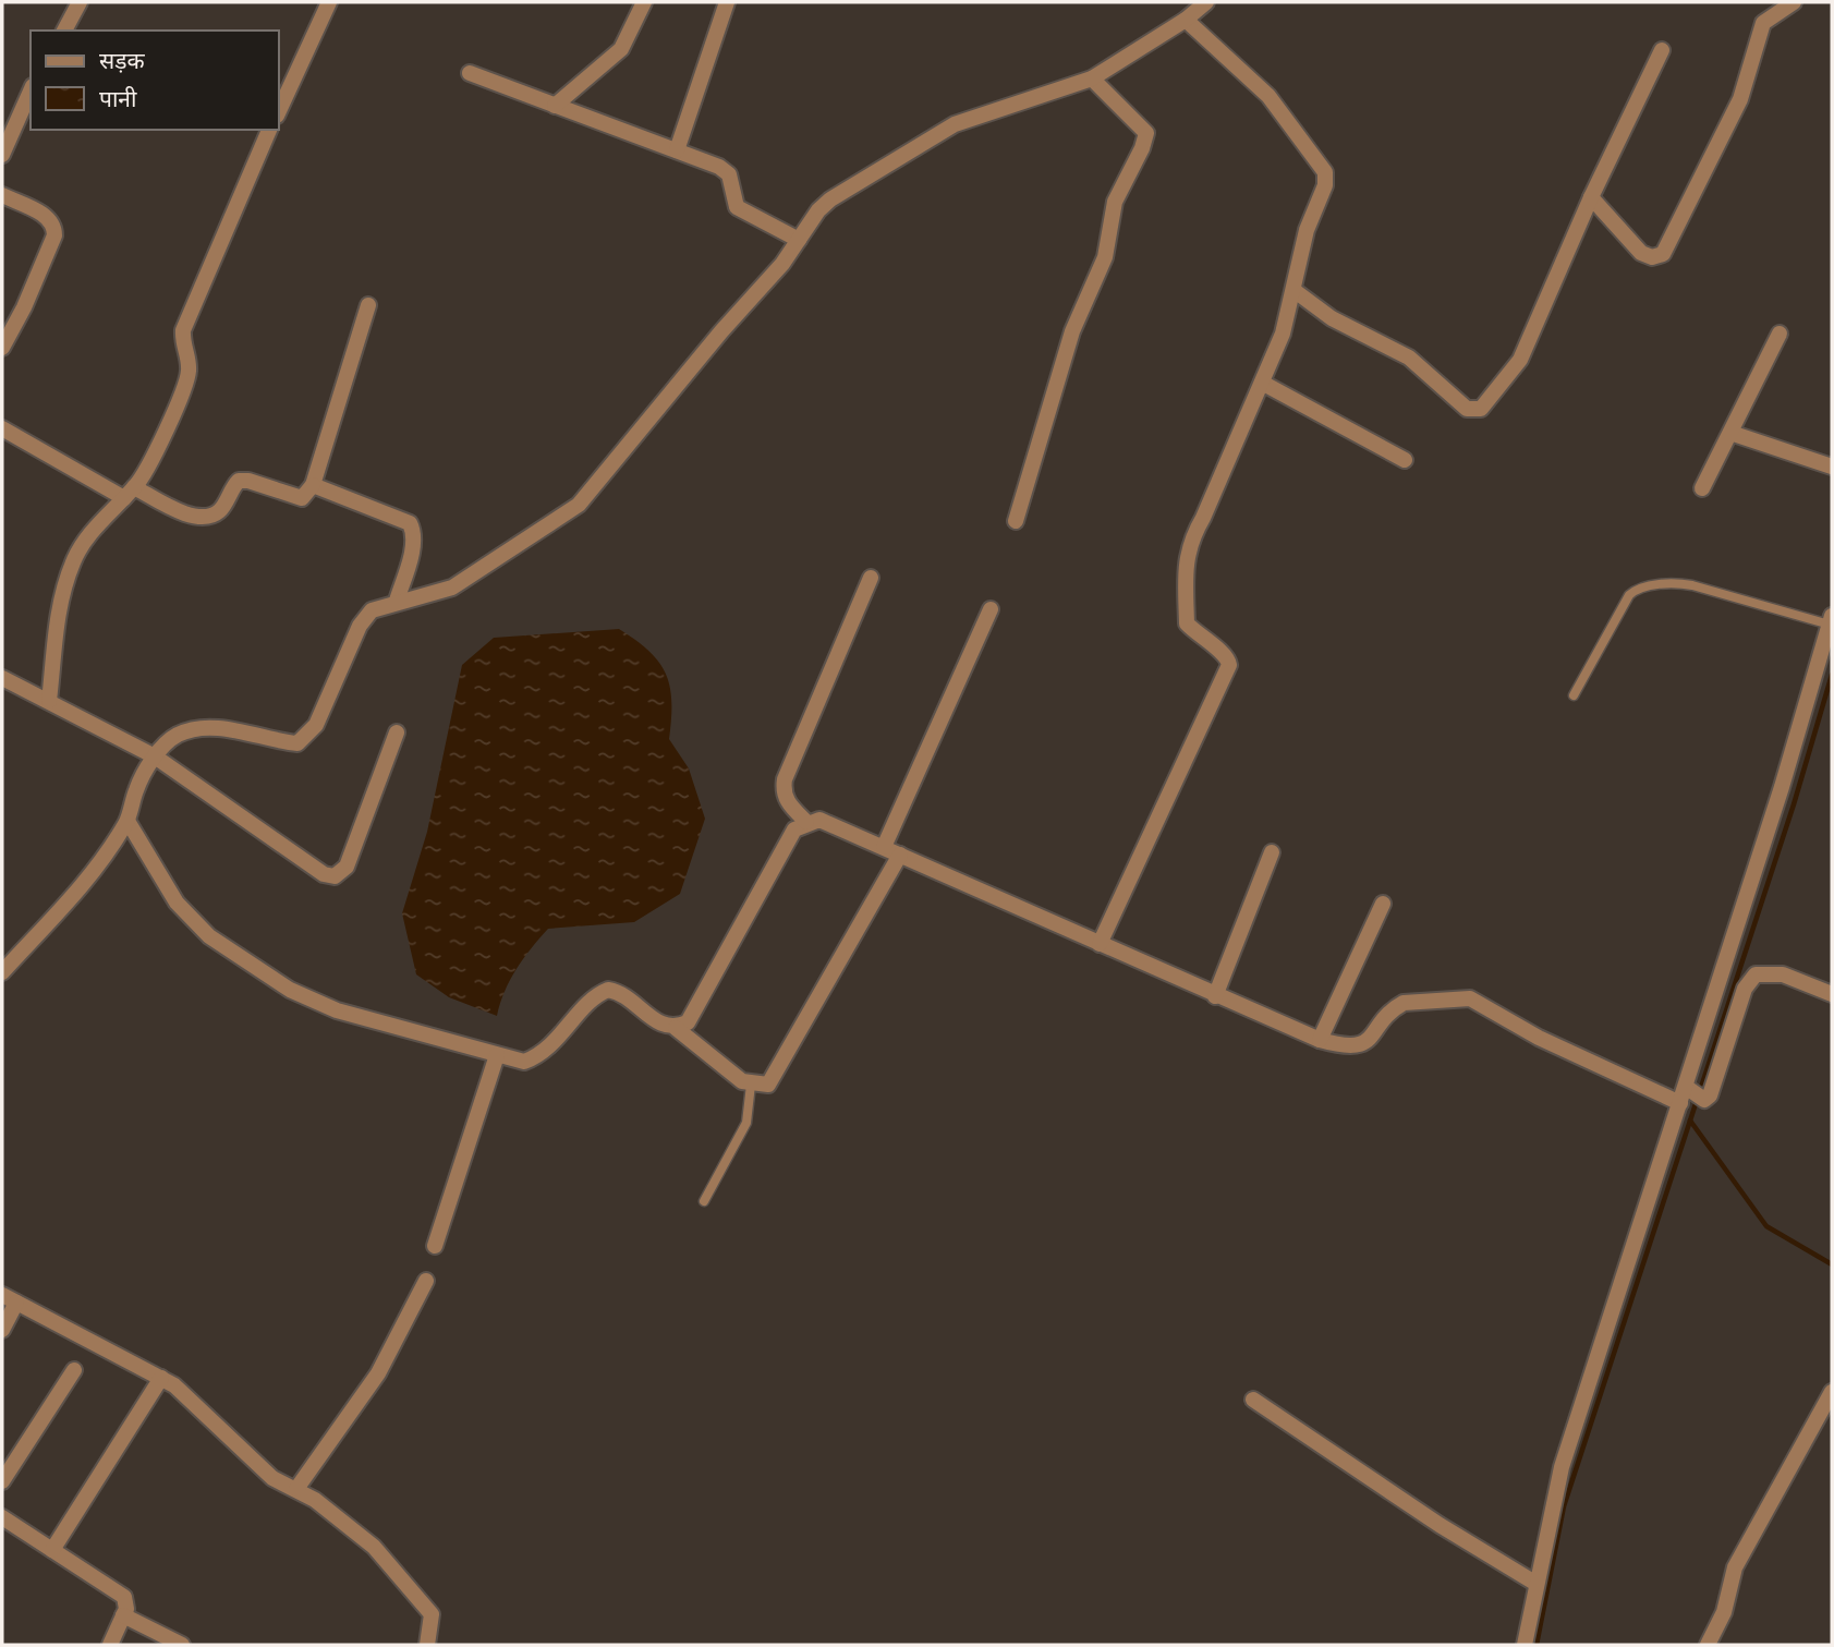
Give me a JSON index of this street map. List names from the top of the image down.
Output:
{
  "legend": ["सड़क", "पानी"]
}
